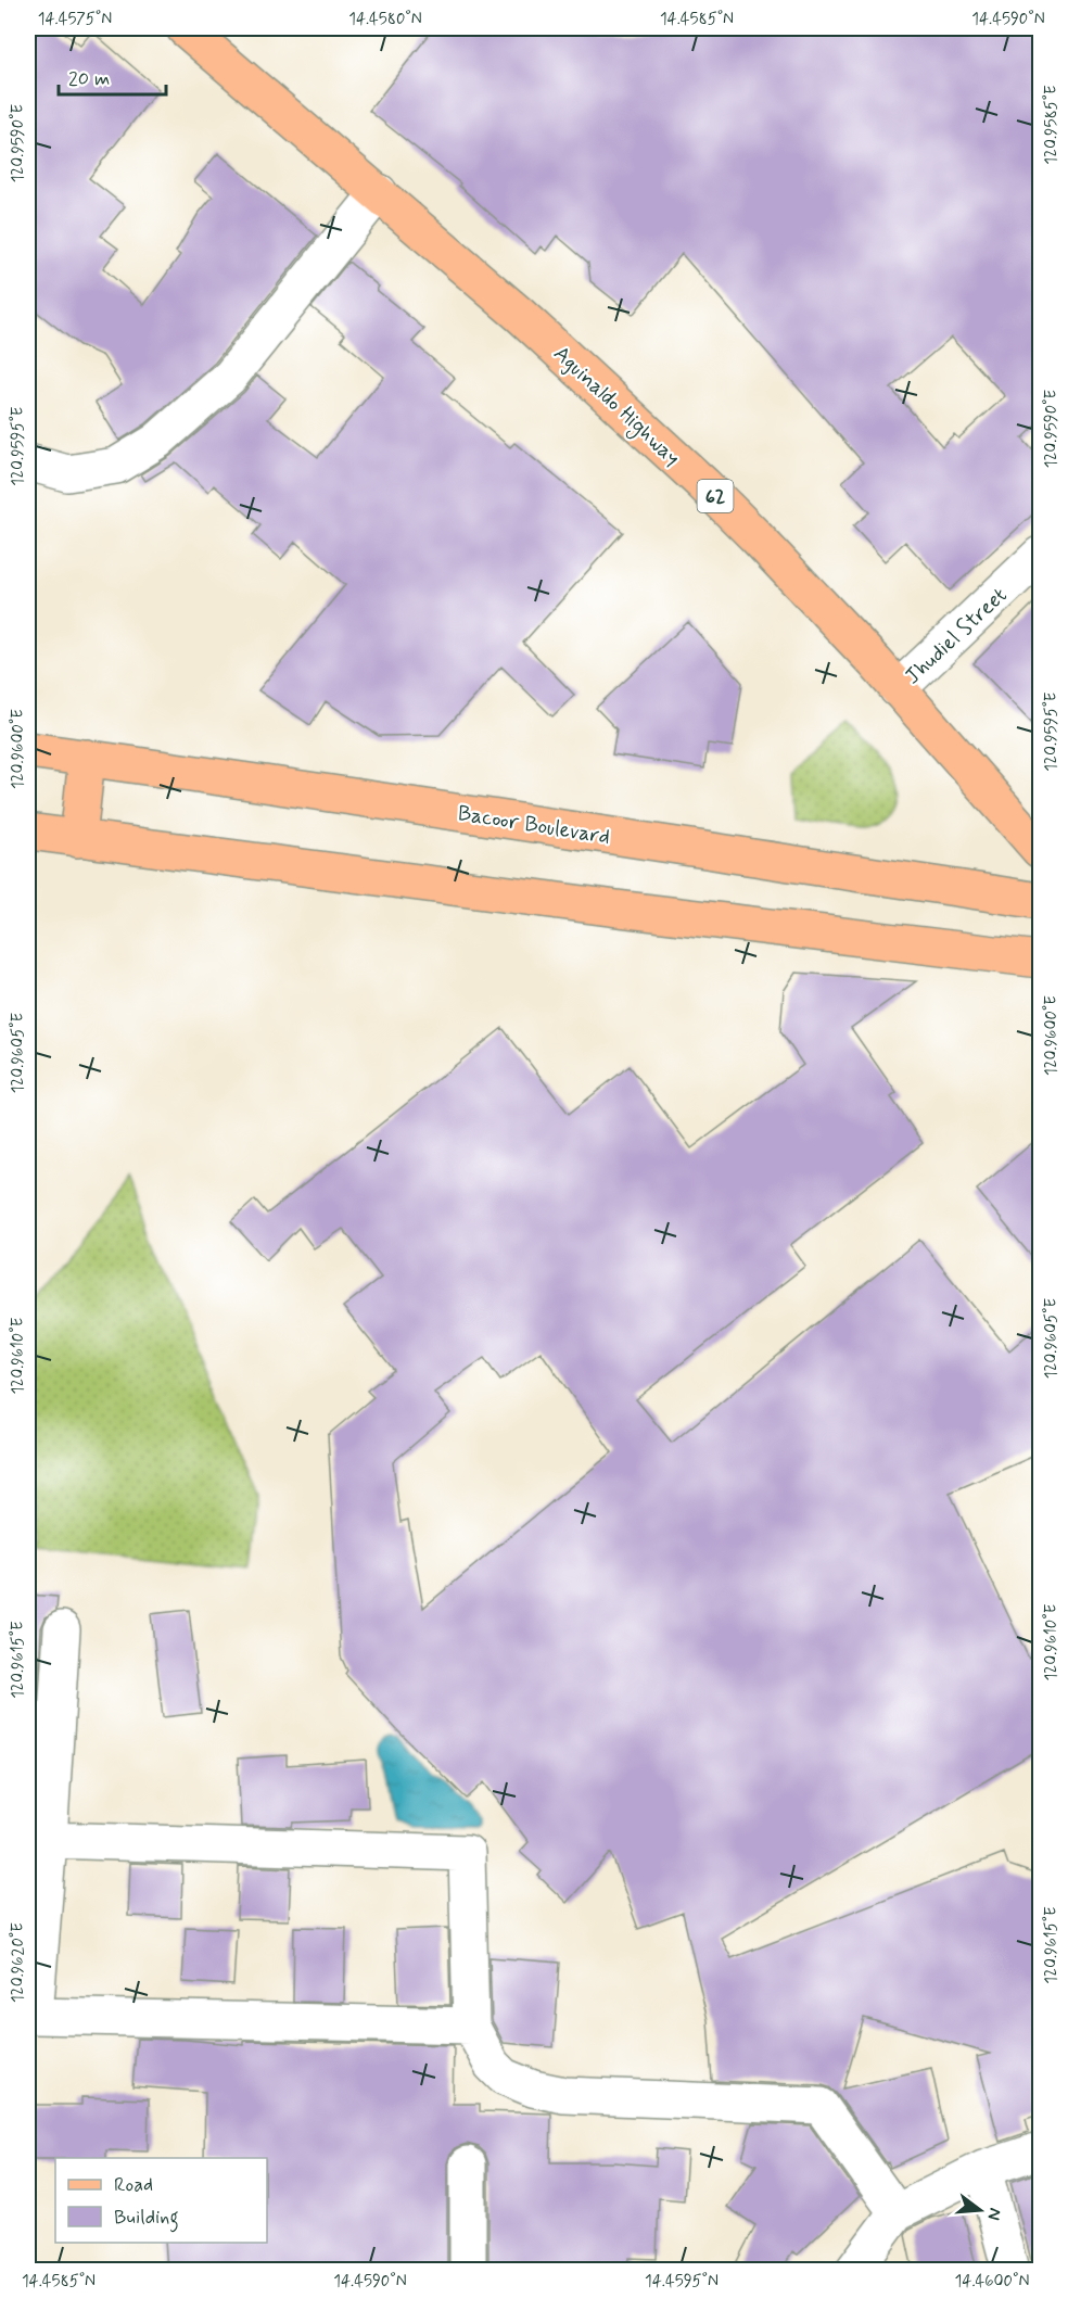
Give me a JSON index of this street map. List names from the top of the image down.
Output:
{
  "streets": {
    "main road": ["Aguinaldo Highway", "62", "Bacoor Boulevard"],
    "street": ["Jhudiel Street"]
  },
  "crossings": [
    ["Aguinaldo Highway", "Jhudiel Street"]
  ],
  "legend": ["Road", "Building"],
  "scale_bar": "20 m",
  "north": "right",
  "coordinates": [
    "14.4575°N",
    "14.4580°N",
    "14.4585°N",
    "14.4590°N",
    "120.9585°E",
    "120.9590°E",
    "120.9595°E",
    "120.9600°E",
    "120.9605°E",
    "120.9610°E",
    "120.9615°E",
    "120.9620°E",
    "14.4595°N",
    "14.4600°N"
  ]
}
